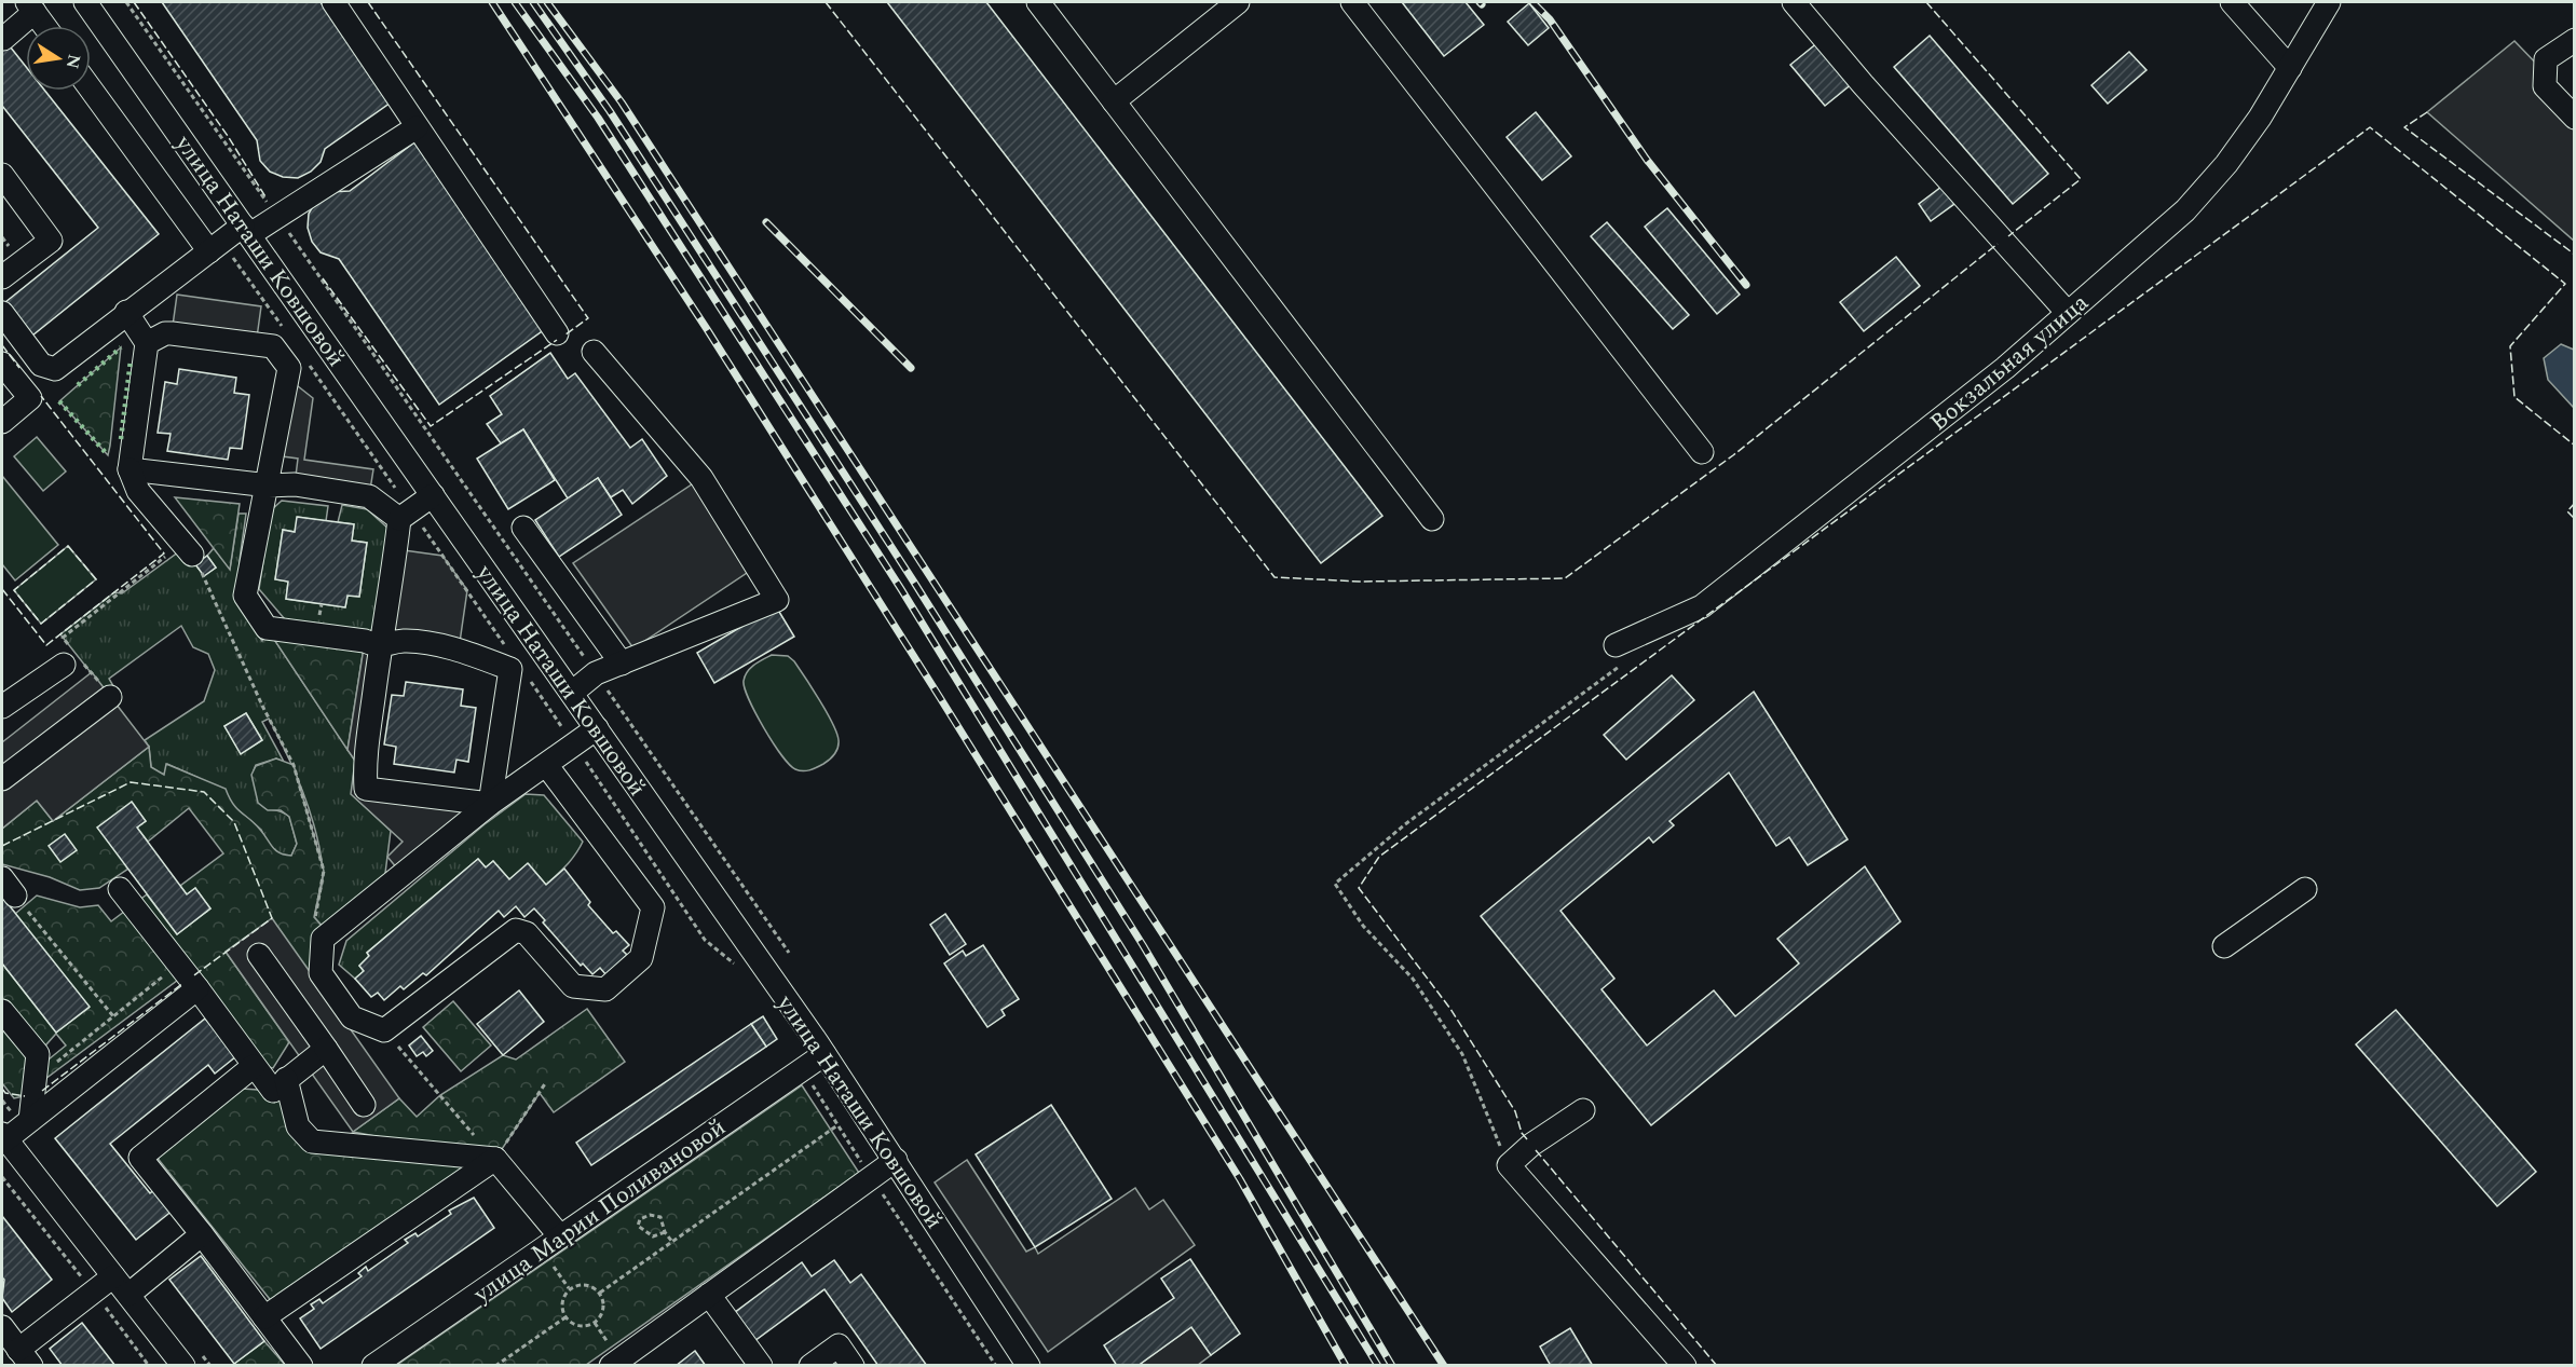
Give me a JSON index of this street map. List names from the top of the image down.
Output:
{
  "streets": {
    "street": ["улица Наташи Ковшовой", "Вокзальная улица", "улица Марии Поливановой"]
  },
  "crossings": [
    ["улица Наташи Ковшовой", "улица Марии Поливановой"]
  ],
  "north": "right"
}
